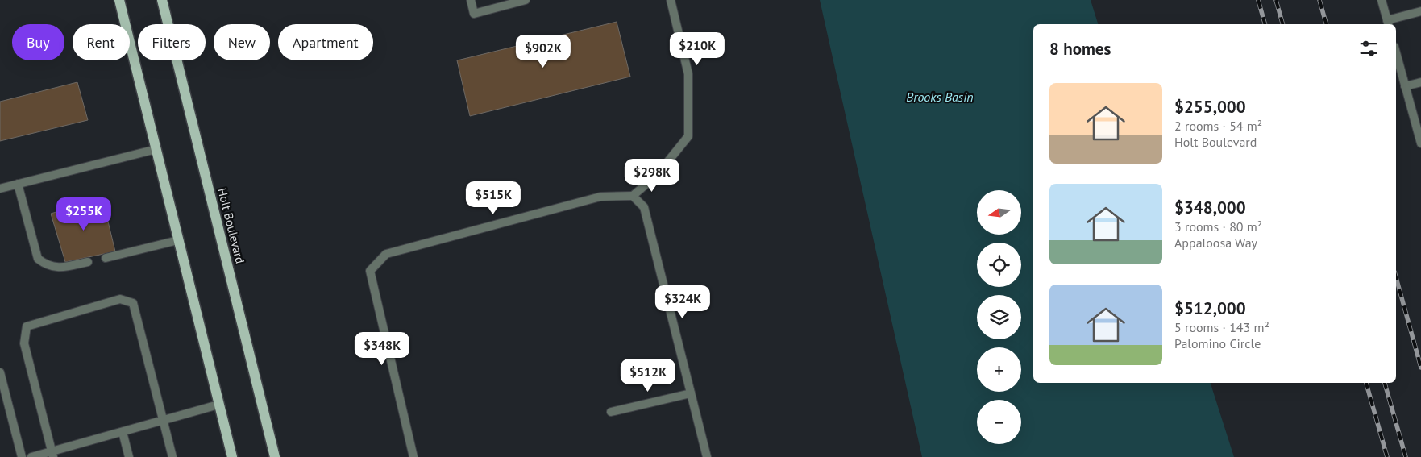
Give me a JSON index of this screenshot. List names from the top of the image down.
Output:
{
  "streets": {
    "main road": ["Holt Boulevard"]
  },
  "water": ["Brooks Basin"],
  "north": "left",
  "page": {
    "chip": [
      "Buy",
      "Rent",
      "Filters",
      "New",
      "Apartment"
    ],
    "heading": "8 homes",
    "price": [
      "$210K",
      "$902K",
      "$298K",
      "$515K",
      "$255K",
      "$324K",
      "$348K",
      "$512K"
    ],
    "list": [
      {
        "name": "$255,000",
        "note": "2 rooms · 54 m² · Holt Boulevard"
      },
      {
        "name": "$348,000",
        "note": "3 rooms · 80 m² · Appaloosa Way"
      },
      {
        "name": "$512,000",
        "note": "5 rooms · 143 m² · Palomino Circle"
      }
    ],
    "map_buttons": ["+", "−"]
  }
}
